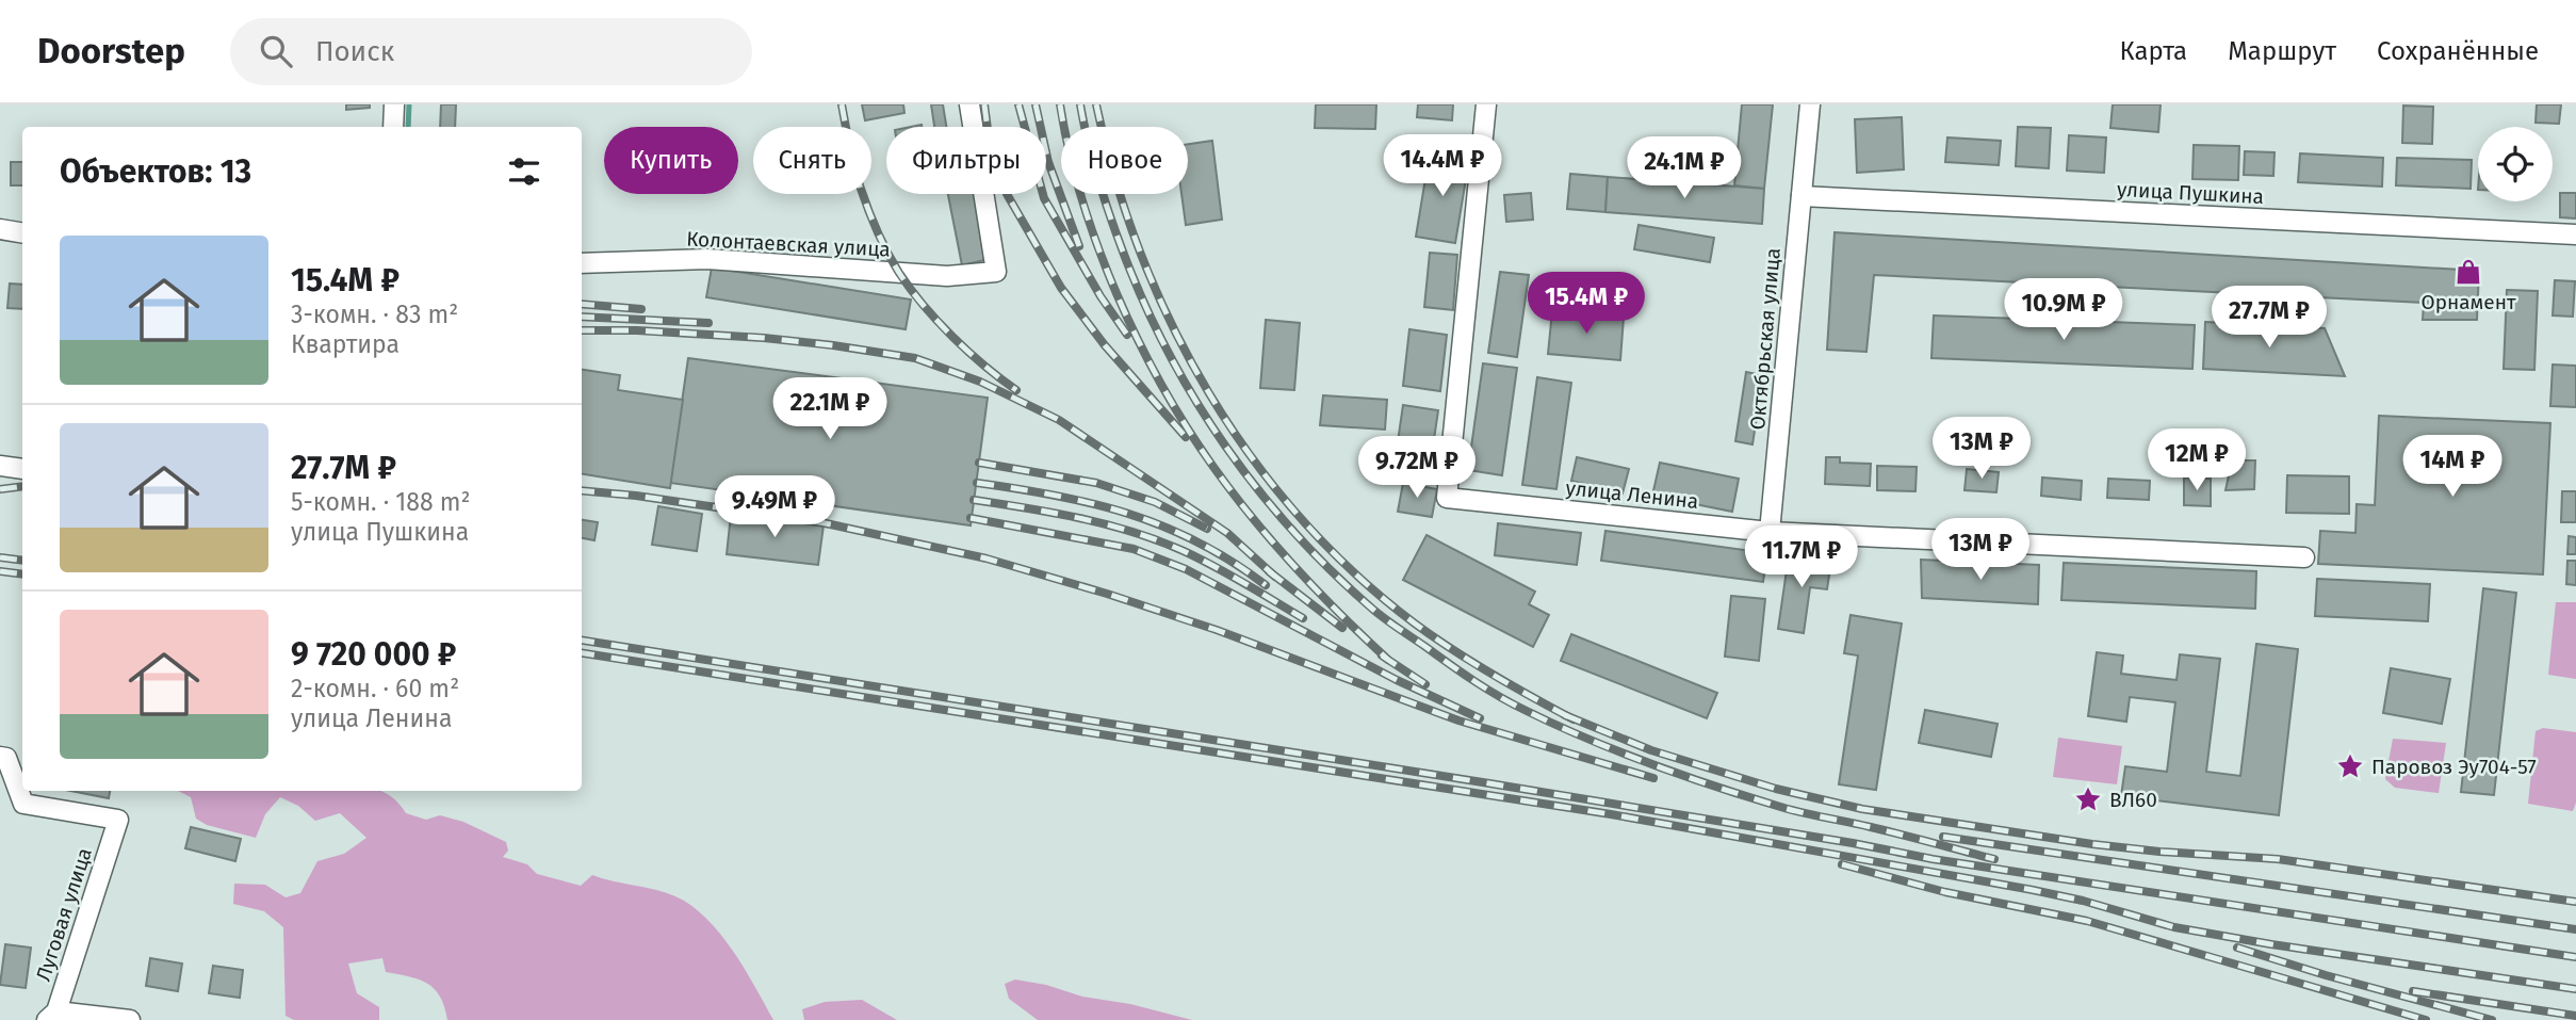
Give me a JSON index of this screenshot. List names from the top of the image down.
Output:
{
  "streets": {
    "street": [
      "улица Пушкина",
      "Колонтаевская улица",
      "Октябрьская улица",
      "улица Ленина",
      "Луговая улица"
    ]
  },
  "crossings": [
    ["улица Пушкина", "Октябрьская улица"],
    ["Октябрьская улица", "улица Ленина"]
  ],
  "places": {
    "shop": ["Орнамент"],
    "place": ["Паровоз Эу704-57", "ВЛ60"]
  },
  "page": {
    "header": "Doorstep",
    "search": "Поиск",
    "nav": ["Карта", "Маршрут", "Сохранённые"],
    "chip": [
      "Купить",
      "Снять",
      "Фильтры",
      "Новое"
    ],
    "heading": "Объектов: 13",
    "price": [
      "14.4M ₽",
      "24.1M ₽",
      "15.4M ₽",
      "10.9M ₽",
      "27.7M ₽",
      "22.1M ₽",
      "13M ₽",
      "12M ₽",
      "14M ₽",
      "9.72M ₽",
      "9.49M ₽",
      "13M ₽",
      "11.7M ₽"
    ],
    "list": [
      {
        "name": "15.4M ₽",
        "note": "3-комн. · 83 m² · Квартира"
      },
      {
        "name": "27.7M ₽",
        "note": "5-комн. · 188 m² · улица Пушкина"
      },
      {
        "name": "9 720 000 ₽",
        "note": "2-комн. · 60 m² · улица Ленина"
      }
    ]
  }
}
